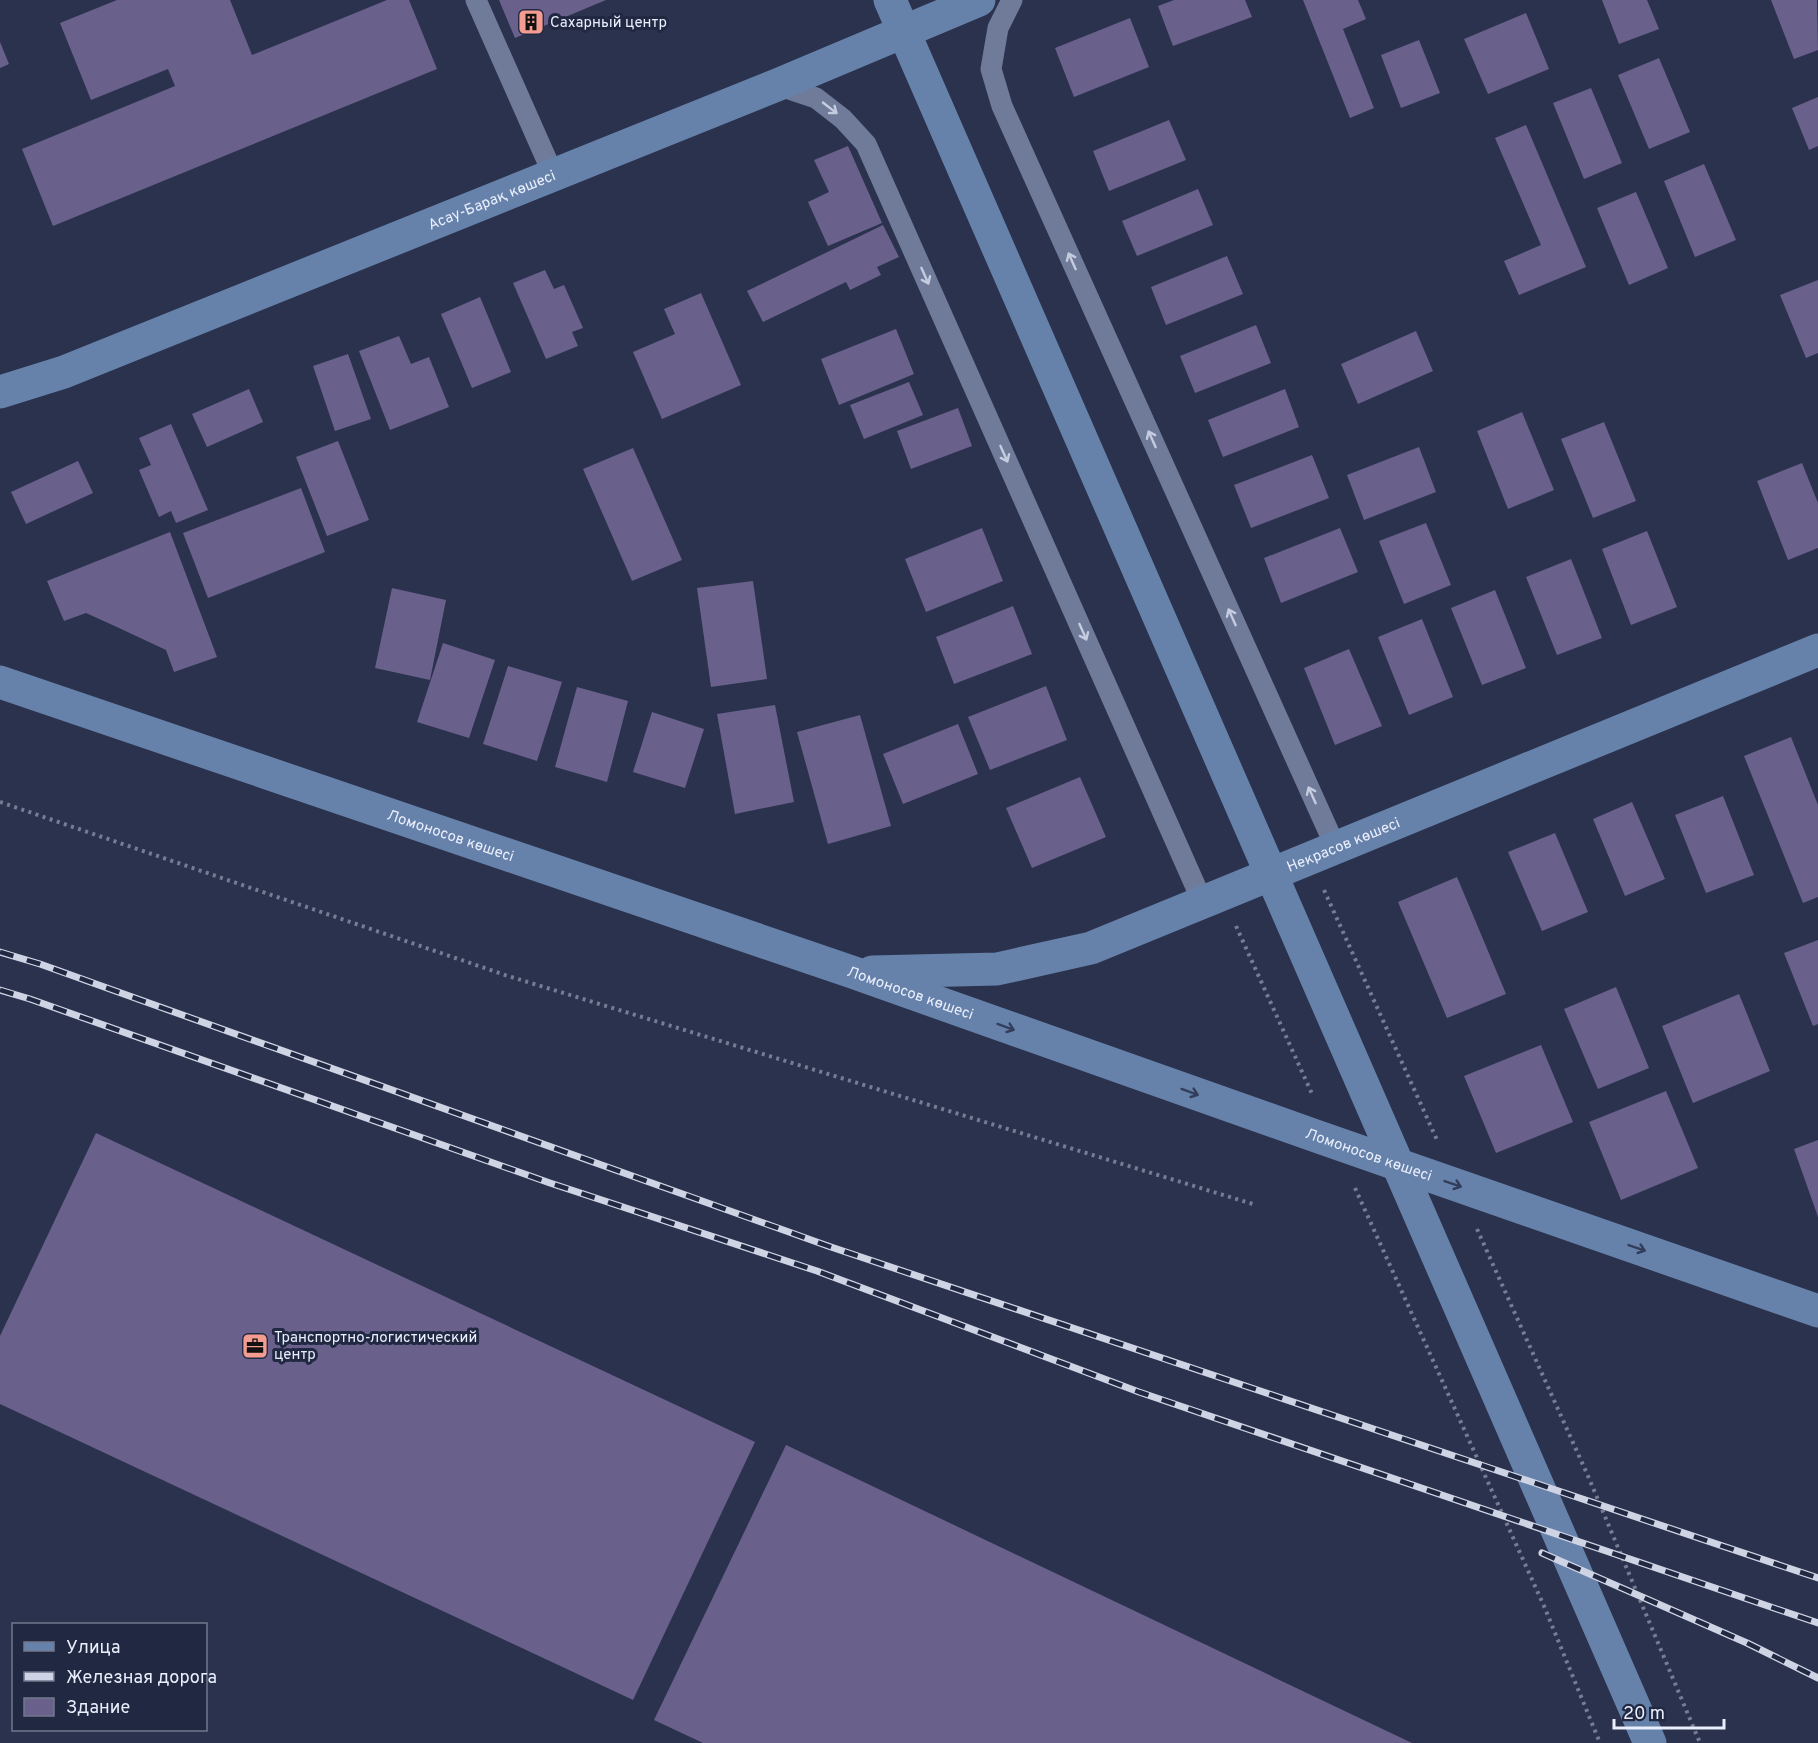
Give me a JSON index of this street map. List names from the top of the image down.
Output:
{
  "streets": {
    "main road": ["Асау-Барақ көшесі", "Ломоносов көшесі", "Некрасов көшесі"]
  },
  "crossings": [
    ["Ломоносов көшесі", "Некрасов көшесі"]
  ],
  "one_way": ["Ломоносов көшесі"],
  "places": {
    "building": ["Сахарный центр"],
    "office": ["Транспортно-логистический центр"]
  },
  "legend": ["Улица", "Железная дорога", "Здание"],
  "scale_bar": "20 m"
}
